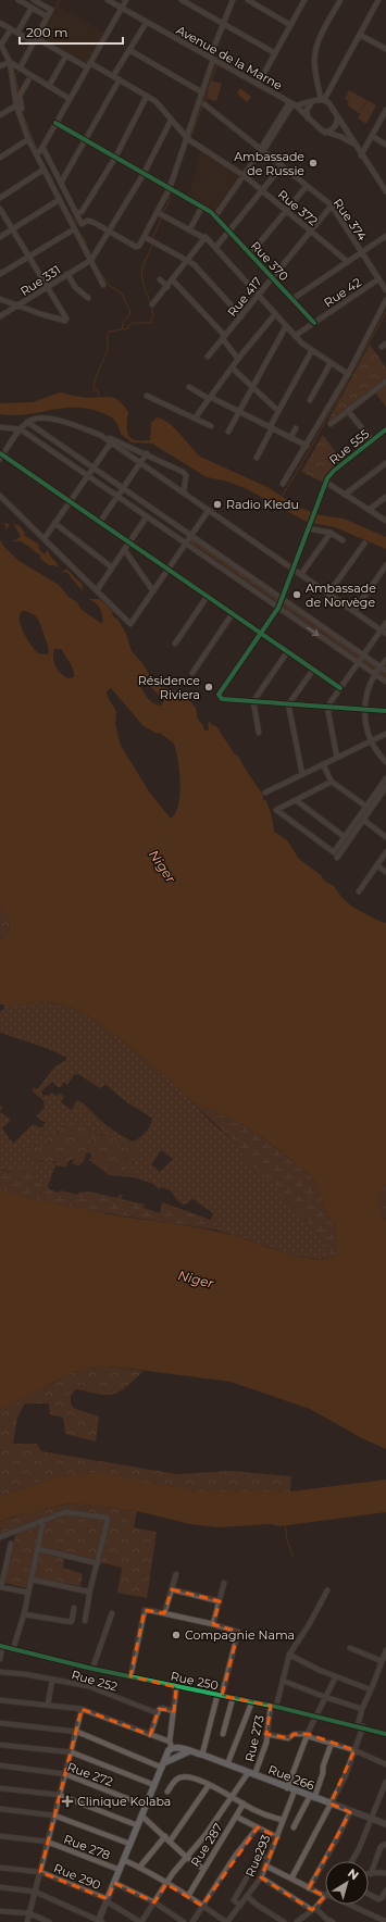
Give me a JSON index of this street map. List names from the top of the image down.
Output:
{
  "streets": {
    "main road": ["Rue 266"],
    "street": [
      "Avenue de la Marne",
      "Rue 372",
      "Rue 374",
      "Rue 370",
      "Rue 331",
      "Rue 42",
      "Rue 417",
      "Rue 555",
      "Rue 252",
      "Rue 250",
      "Rue 273",
      "Rue 272",
      "Rue 287",
      "Rue 278",
      "Rue293",
      "Rue 290"
    ]
  },
  "crossings": [
    ["Rue 372", "Rue 417"],
    ["Rue 374", "Rue 42"],
    ["Rue 374", "Rue 417"],
    ["Rue 370", "Rue 42"],
    ["Rue 370", "Rue 417"],
    ["Rue 250", "Rue 273"],
    ["Rue 273", "Rue 266"],
    ["Rue 266", "Rue293"]
  ],
  "water": ["Niger"],
  "places": {
    "other": [
      "Ambassade de Russie",
      "Radio Kledu",
      "Ambassade de Norvège",
      "Résidence Riviera",
      "Compagnie Nama"
    ],
    "health": ["Clinique Kolaba"]
  },
  "scale_bar": "200 m",
  "north": "top right"
}
